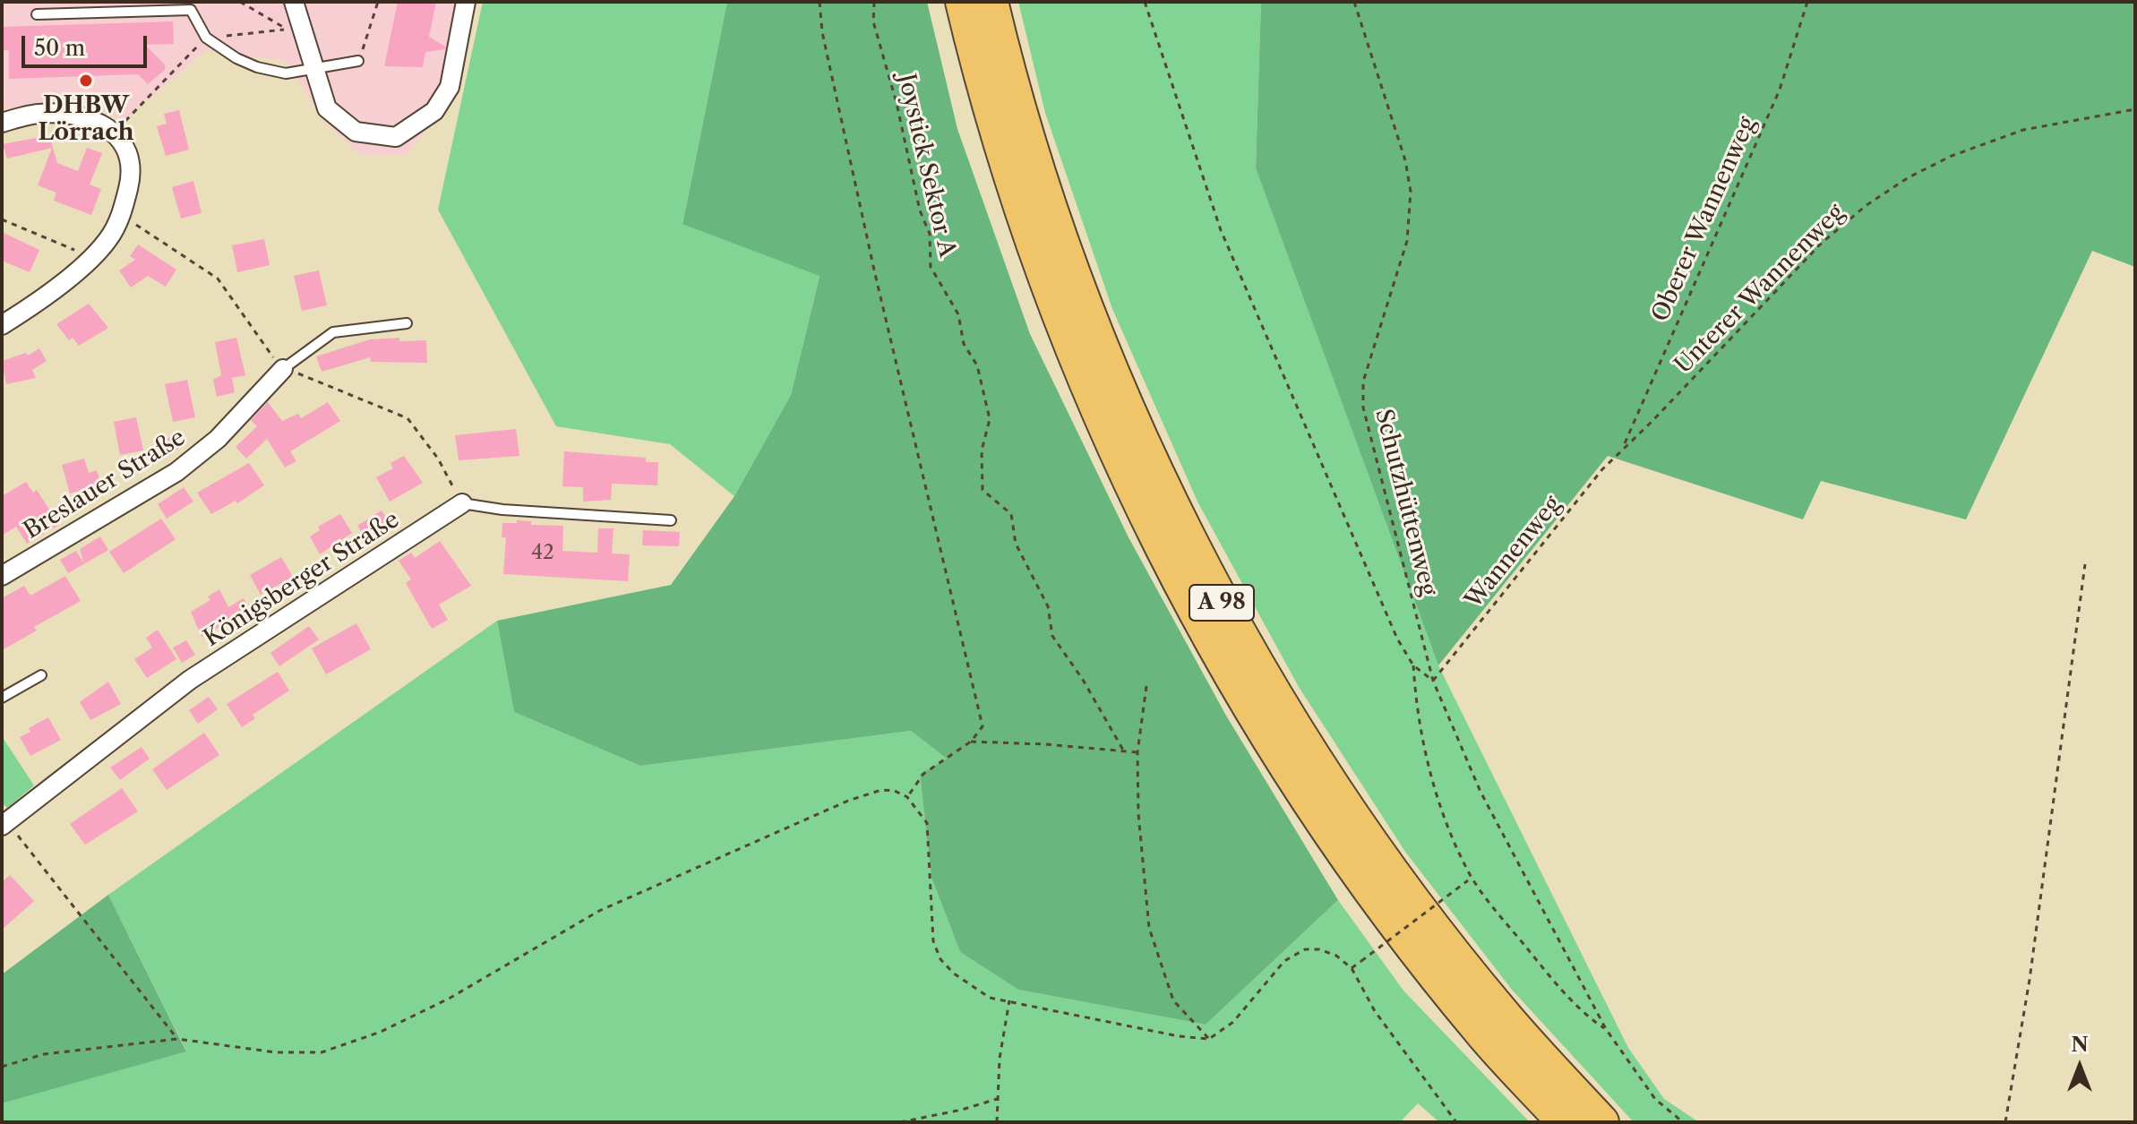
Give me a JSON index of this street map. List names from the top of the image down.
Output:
{
  "streets": {
    "highway": ["A 98"],
    "street": ["Breslauer Straße", "Königsberger Straße"],
    "path": [
      "Joystick Sektor A",
      "Oberer Wannenweg",
      "Unterer Wannenweg",
      "Schutzhüttenweg",
      "Wannenweg"
    ]
  },
  "crossings": [
    ["Oberer Wannenweg", "Unterer Wannenweg"],
    ["Oberer Wannenweg", "Wannenweg"],
    ["Unterer Wannenweg", "Wannenweg"],
    ["Schutzhüttenweg", "Wannenweg"]
  ],
  "places": ["DHBW Lörrach"],
  "house_numbers": ["42"],
  "scale_bar": "50 m",
  "north": "top"
}
